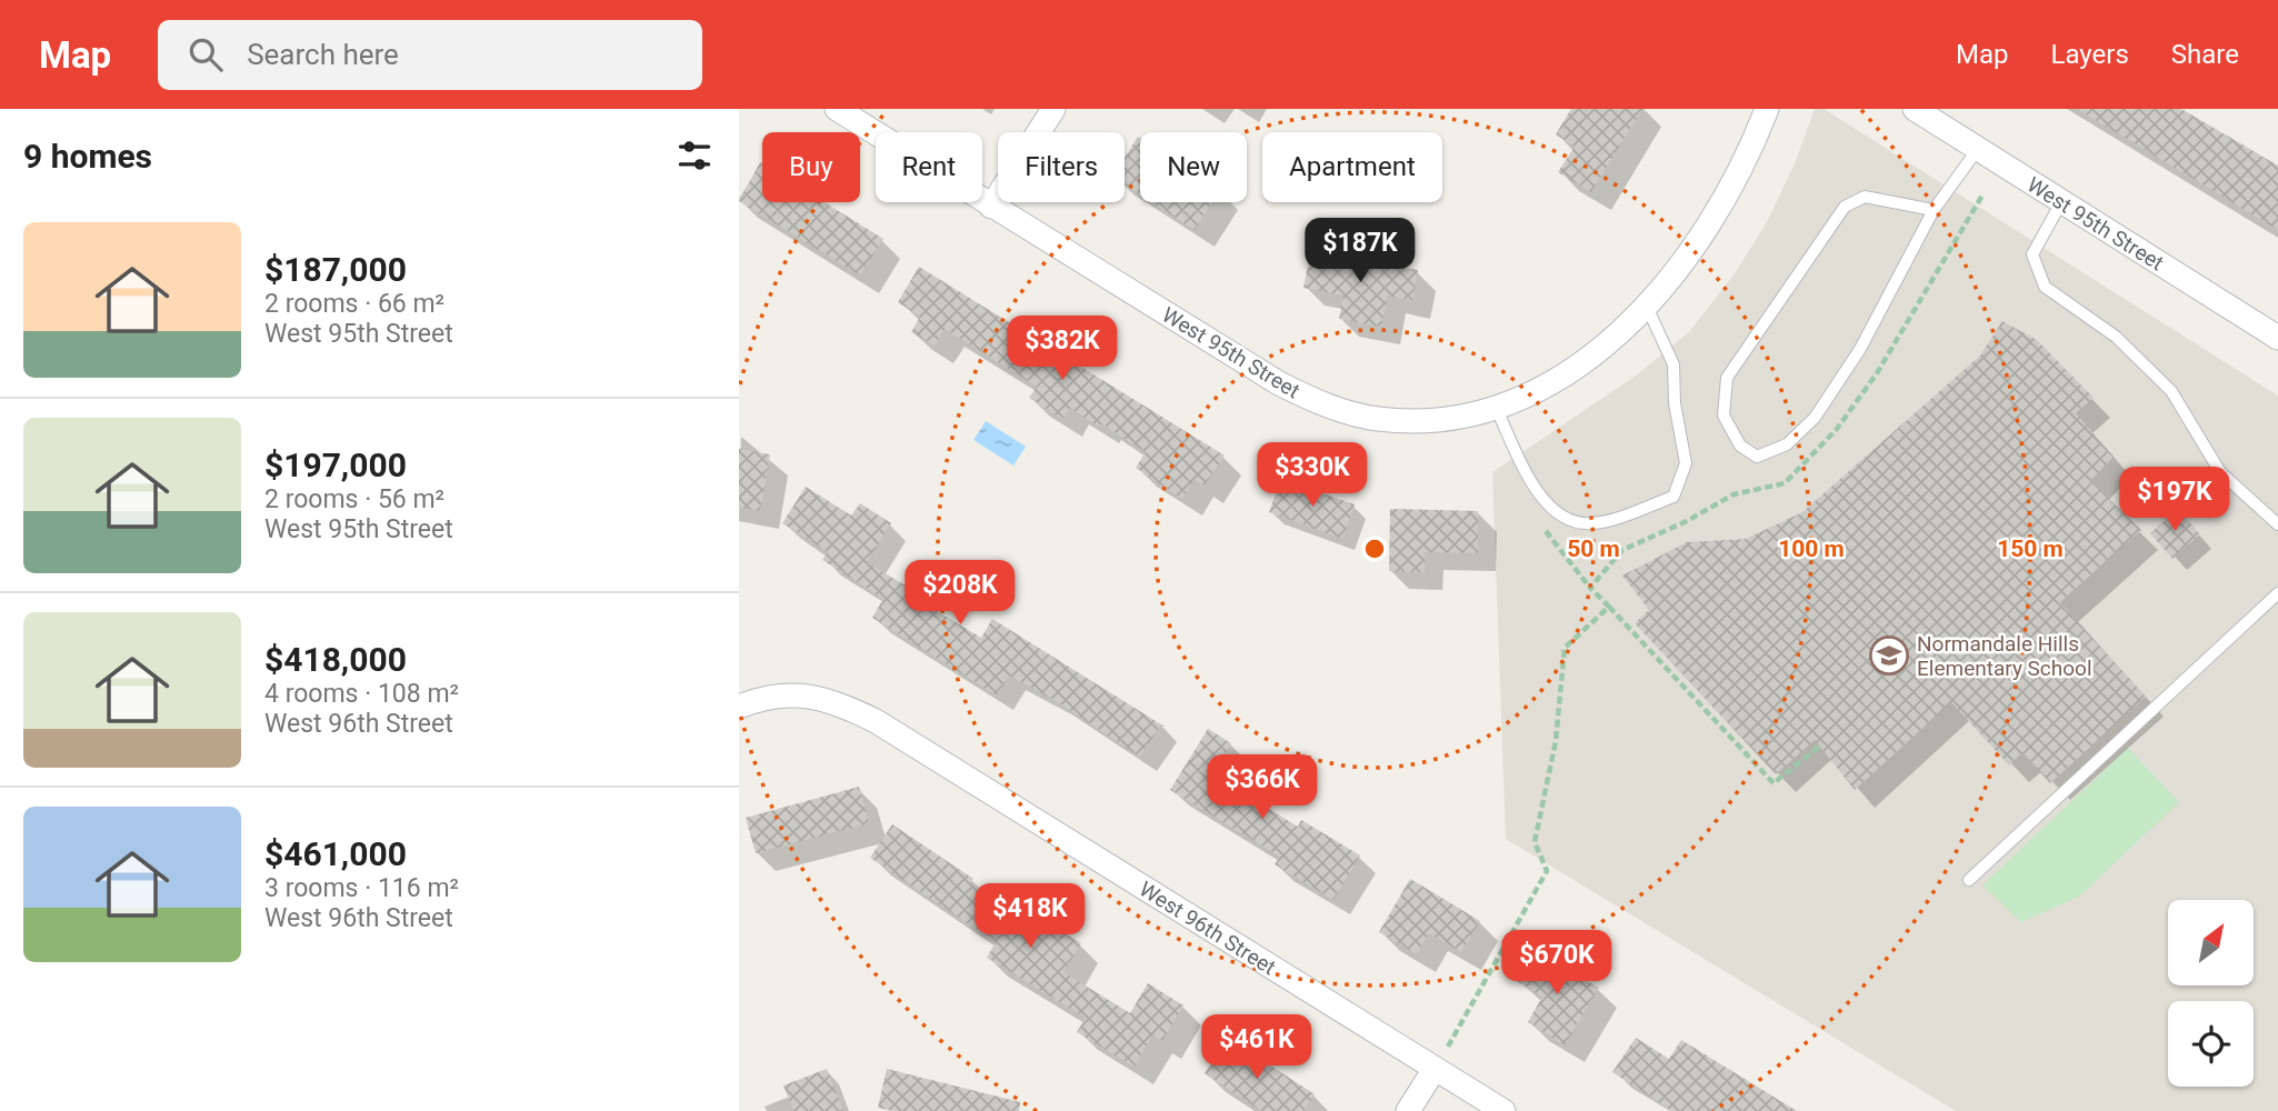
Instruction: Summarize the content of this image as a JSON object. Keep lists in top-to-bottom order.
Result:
{
  "streets": {
    "street": ["West 95th Street", "West 96th Street"]
  },
  "places": {
    "school or university": ["Normandale Hills Elementary School"]
  },
  "north": "top right",
  "page": {
    "header": "Map",
    "search": "Search here",
    "nav": ["Map", "Layers", "Share"],
    "heading": "9 homes",
    "chip": [
      "Buy",
      "Rent",
      "Filters",
      "New",
      "Apartment"
    ],
    "list": [
      {
        "name": "$187,000",
        "note": "2 rooms · 66 m² · West 95th Street"
      },
      {
        "name": "$197,000",
        "note": "2 rooms · 56 m² · West 95th Street"
      },
      {
        "name": "$418,000",
        "note": "4 rooms · 108 m² · West 96th Street"
      },
      {
        "name": "$461,000",
        "note": "3 rooms · 116 m² · West 96th Street"
      }
    ],
    "price": [
      "$187K",
      "$382K",
      "$330K",
      "$197K",
      "$208K",
      "$366K",
      "$418K",
      "$670K",
      "$461K"
    ]
  },
  "rings": ["50 m", "100 m", "150 m"]
}
